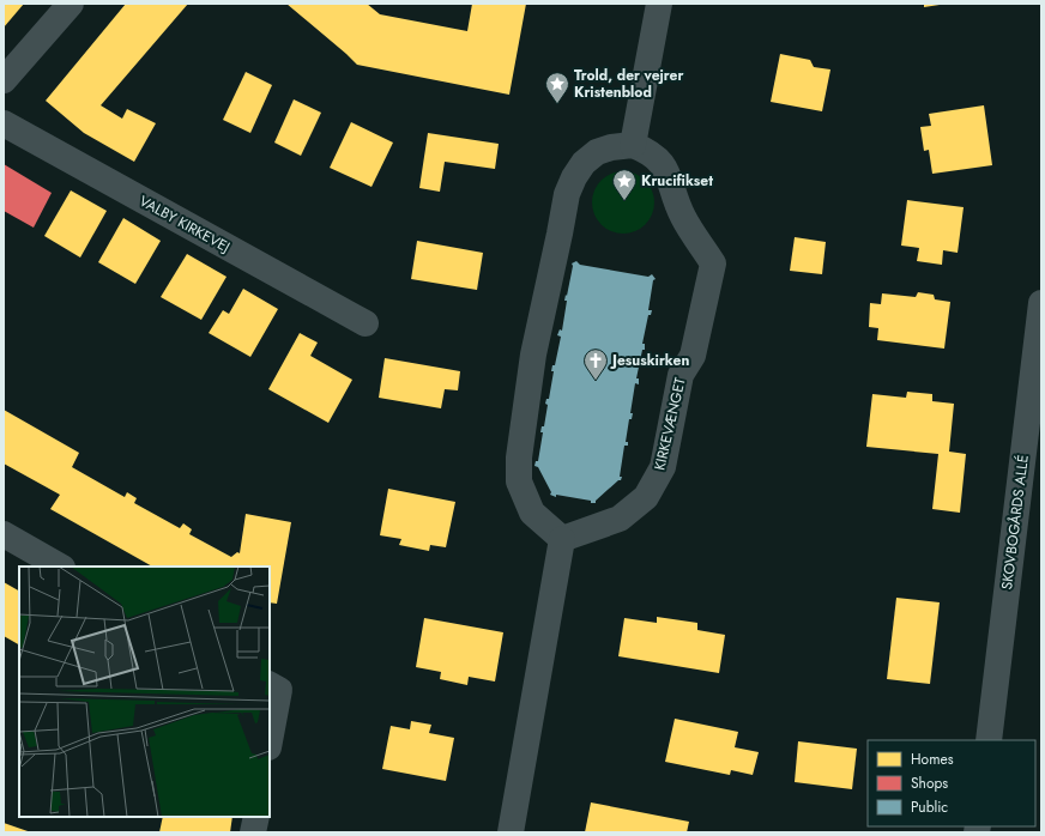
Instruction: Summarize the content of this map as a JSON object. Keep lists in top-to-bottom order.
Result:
{
  "streets": {
    "street": ["VALBY KIRKEVEJ", "KIRKEVÆNGET", "SKOVBOGÅRDS ALLÉ"]
  },
  "places": {
    "place": ["Trold, der vejrer Kristenblod", "Krucifikset"],
    "church": ["Jesuskirken"]
  },
  "legend": ["Homes", "Shops", "Public"]
}
